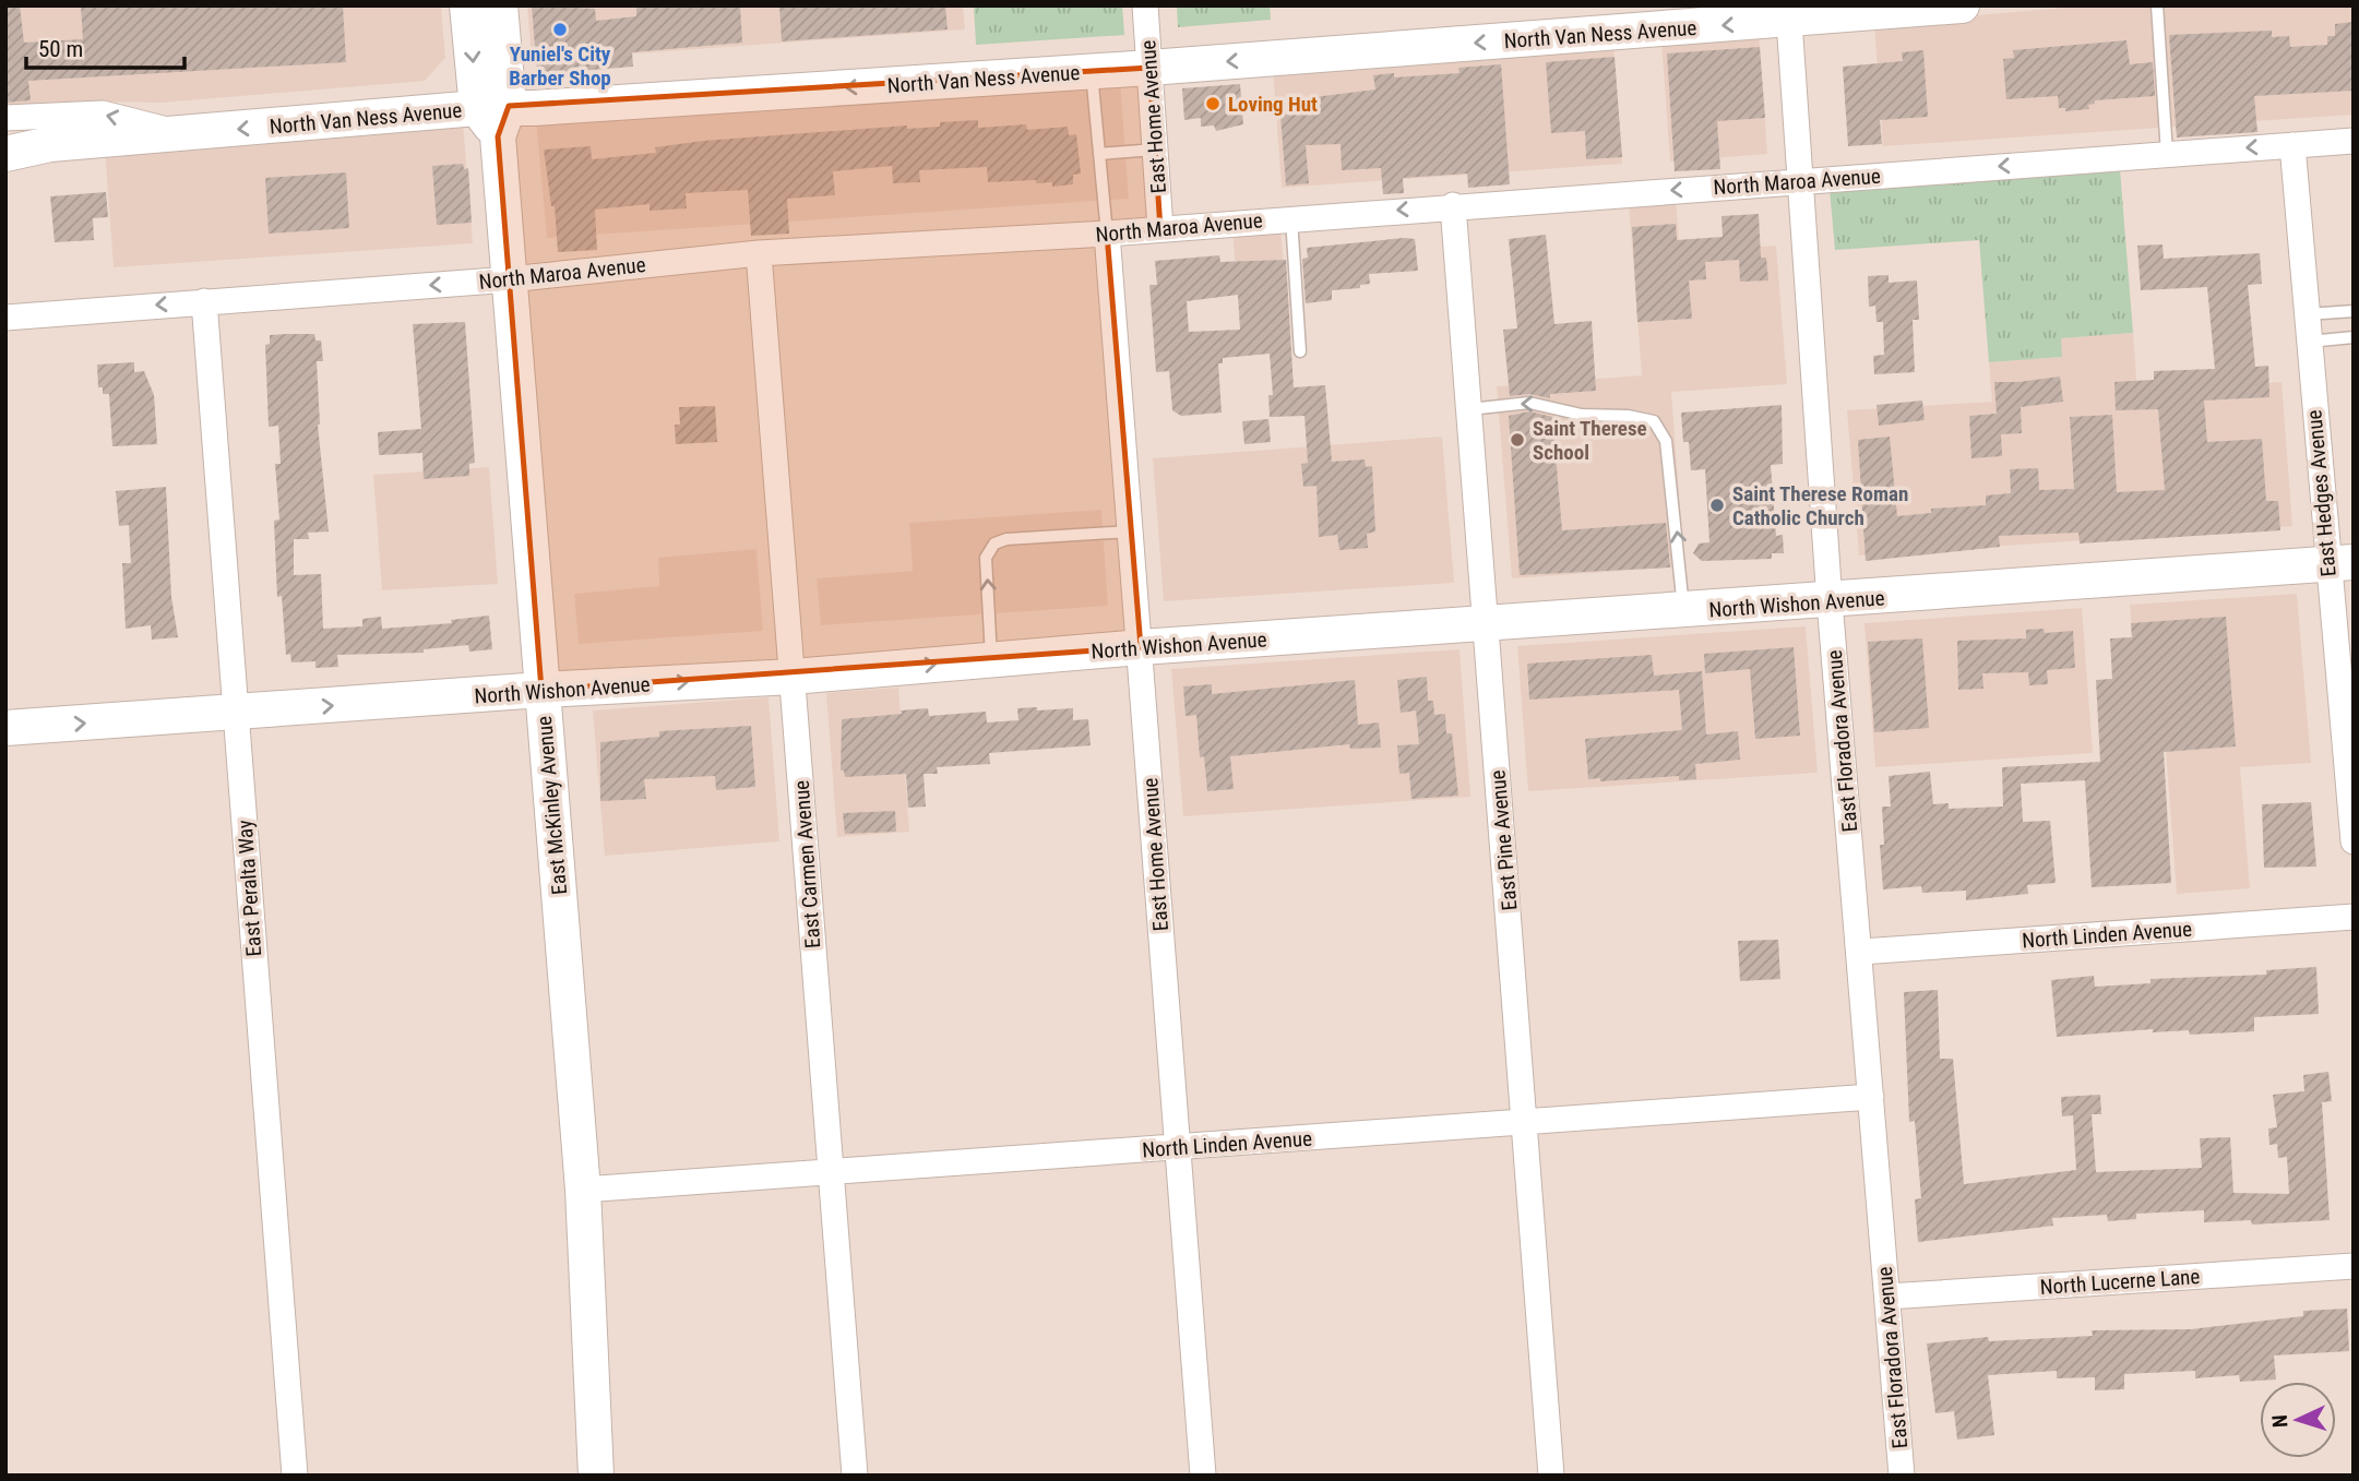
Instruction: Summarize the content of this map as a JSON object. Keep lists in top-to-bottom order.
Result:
{
  "streets": {
    "main road": ["North Van Ness Avenue", "North Wishon Avenue", "East McKinley Avenue"],
    "street": [
      "East Home Avenue",
      "North Maroa Avenue",
      "East Hedges Avenue",
      "East Floradora Avenue",
      "East Pine Avenue",
      "East Carmen Avenue",
      "East Peralta Way",
      "North Linden Avenue",
      "North Lucerne Lane"
    ]
  },
  "crossings": [
    ["North Van Ness Avenue", "East Home Avenue"],
    ["North Van Ness Avenue", "East Floradora Avenue"],
    ["North Van Ness Avenue", "East McKinley Avenue"],
    ["East Home Avenue", "North Maroa Avenue"],
    ["East Home Avenue", "North Wishon Avenue"],
    ["East Home Avenue", "North Linden Avenue"],
    ["North Maroa Avenue", "East Hedges Avenue"],
    ["North Maroa Avenue", "East Floradora Avenue"],
    ["North Maroa Avenue", "East McKinley Avenue"],
    ["North Maroa Avenue", "East Pine Avenue"],
    ["North Maroa Avenue", "East Carmen Avenue"],
    ["North Maroa Avenue", "East Peralta Way"],
    ["East Hedges Avenue", "North Wishon Avenue"],
    ["North Wishon Avenue", "East Floradora Avenue"],
    ["North Wishon Avenue", "East McKinley Avenue"],
    ["North Wishon Avenue", "East Pine Avenue"],
    ["North Wishon Avenue", "East Carmen Avenue"],
    ["North Wishon Avenue", "East Peralta Way"],
    ["East Floradora Avenue", "North Linden Avenue"],
    ["East Floradora Avenue", "North Lucerne Lane"],
    ["East McKinley Avenue", "North Linden Avenue"],
    ["East Pine Avenue", "North Linden Avenue"],
    ["East Carmen Avenue", "North Linden Avenue"]
  ],
  "one_way": ["North Van Ness Avenue", "North Maroa Avenue", "North Wishon Avenue"],
  "places": [
    "Yuniel's City Barber Shop",
    "Loving Hut",
    "Saint Therese School",
    "Saint Therese Roman Catholic Church"
  ],
  "scale_bar": "50 m",
  "north": "left"
}
